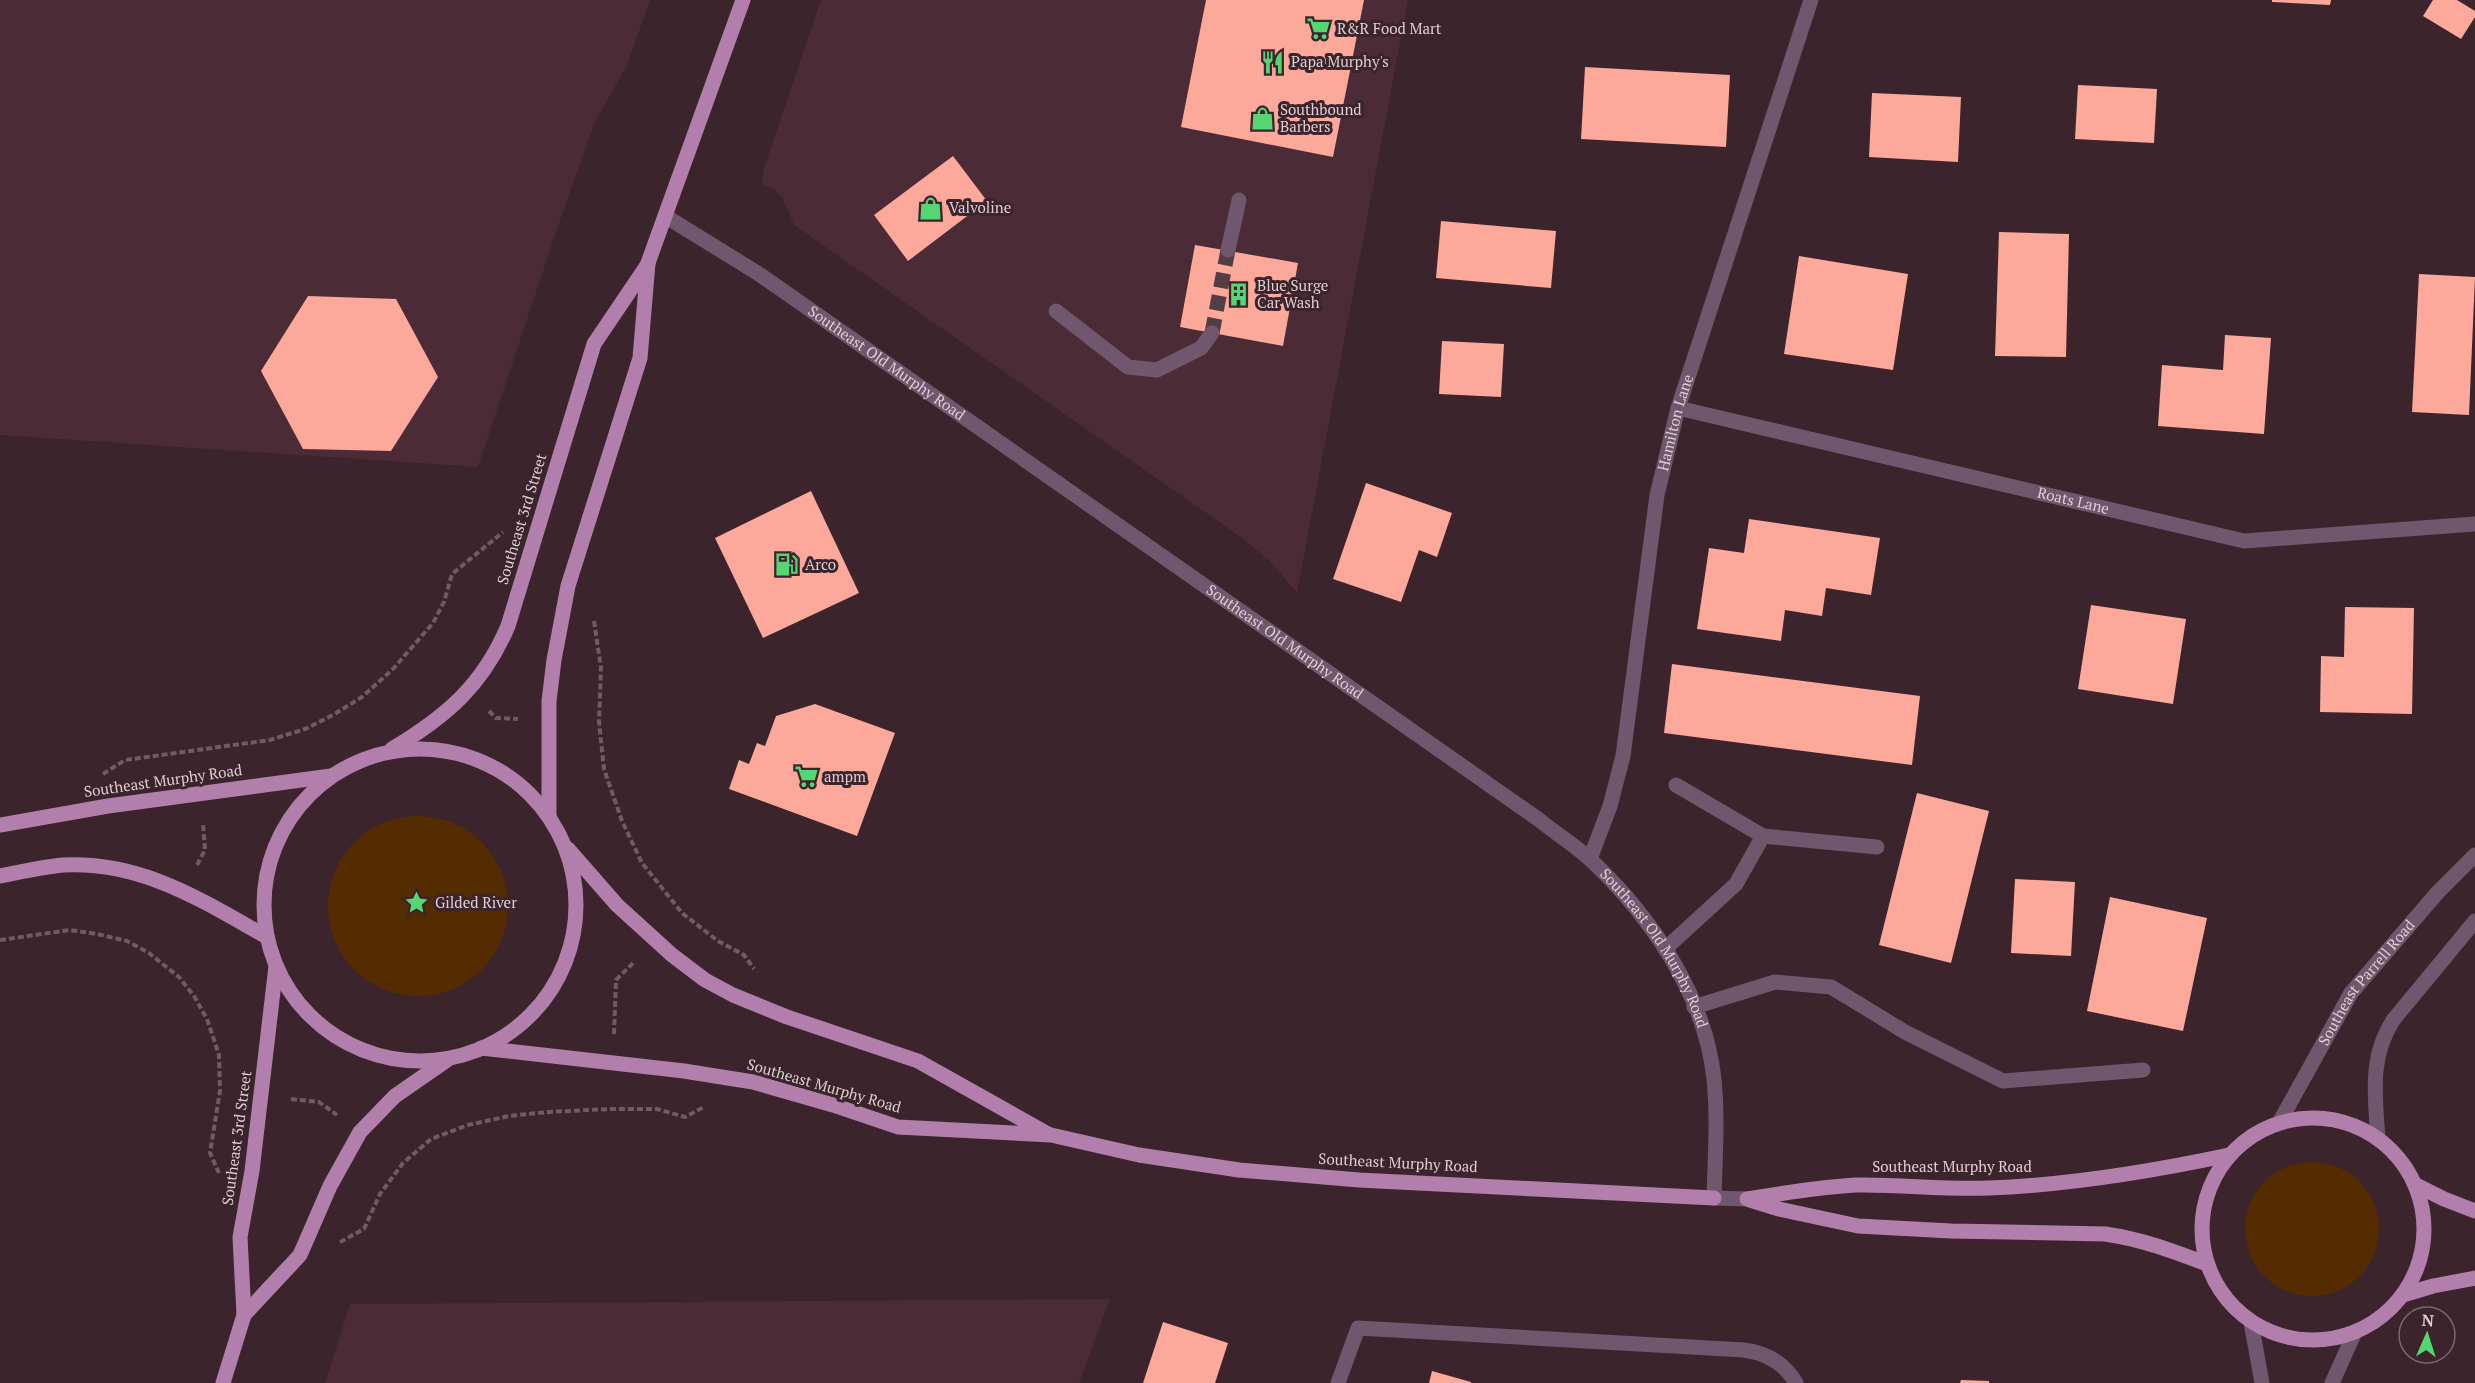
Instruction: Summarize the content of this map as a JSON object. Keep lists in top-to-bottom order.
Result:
{
  "streets": {
    "main road": ["Southeast 3rd Street", "Southeast Murphy Road"],
    "street": [
      "Southeast Old Murphy Road",
      "Hamilton Lane",
      "Roats Lane",
      "Southeast Parrell Road"
    ]
  },
  "crossings": [
    ["Southeast Old Murphy Road", "Hamilton Lane"],
    ["Southeast Old Murphy Road", "Southeast 3rd Street"],
    ["Southeast Old Murphy Road", "Southeast Murphy Road"],
    ["Hamilton Lane", "Roats Lane"]
  ],
  "places": {
    "supermarket": ["R&R Food Mart", "ampm"],
    "restaurant": ["Papa Murphy's"],
    "shop": ["Southbound Barbers", "Valvoline"],
    "building": ["Blue Surge Car Wash"],
    "fuel station": ["Arco"],
    "place": ["Gilded River"]
  },
  "north": "top"
}
